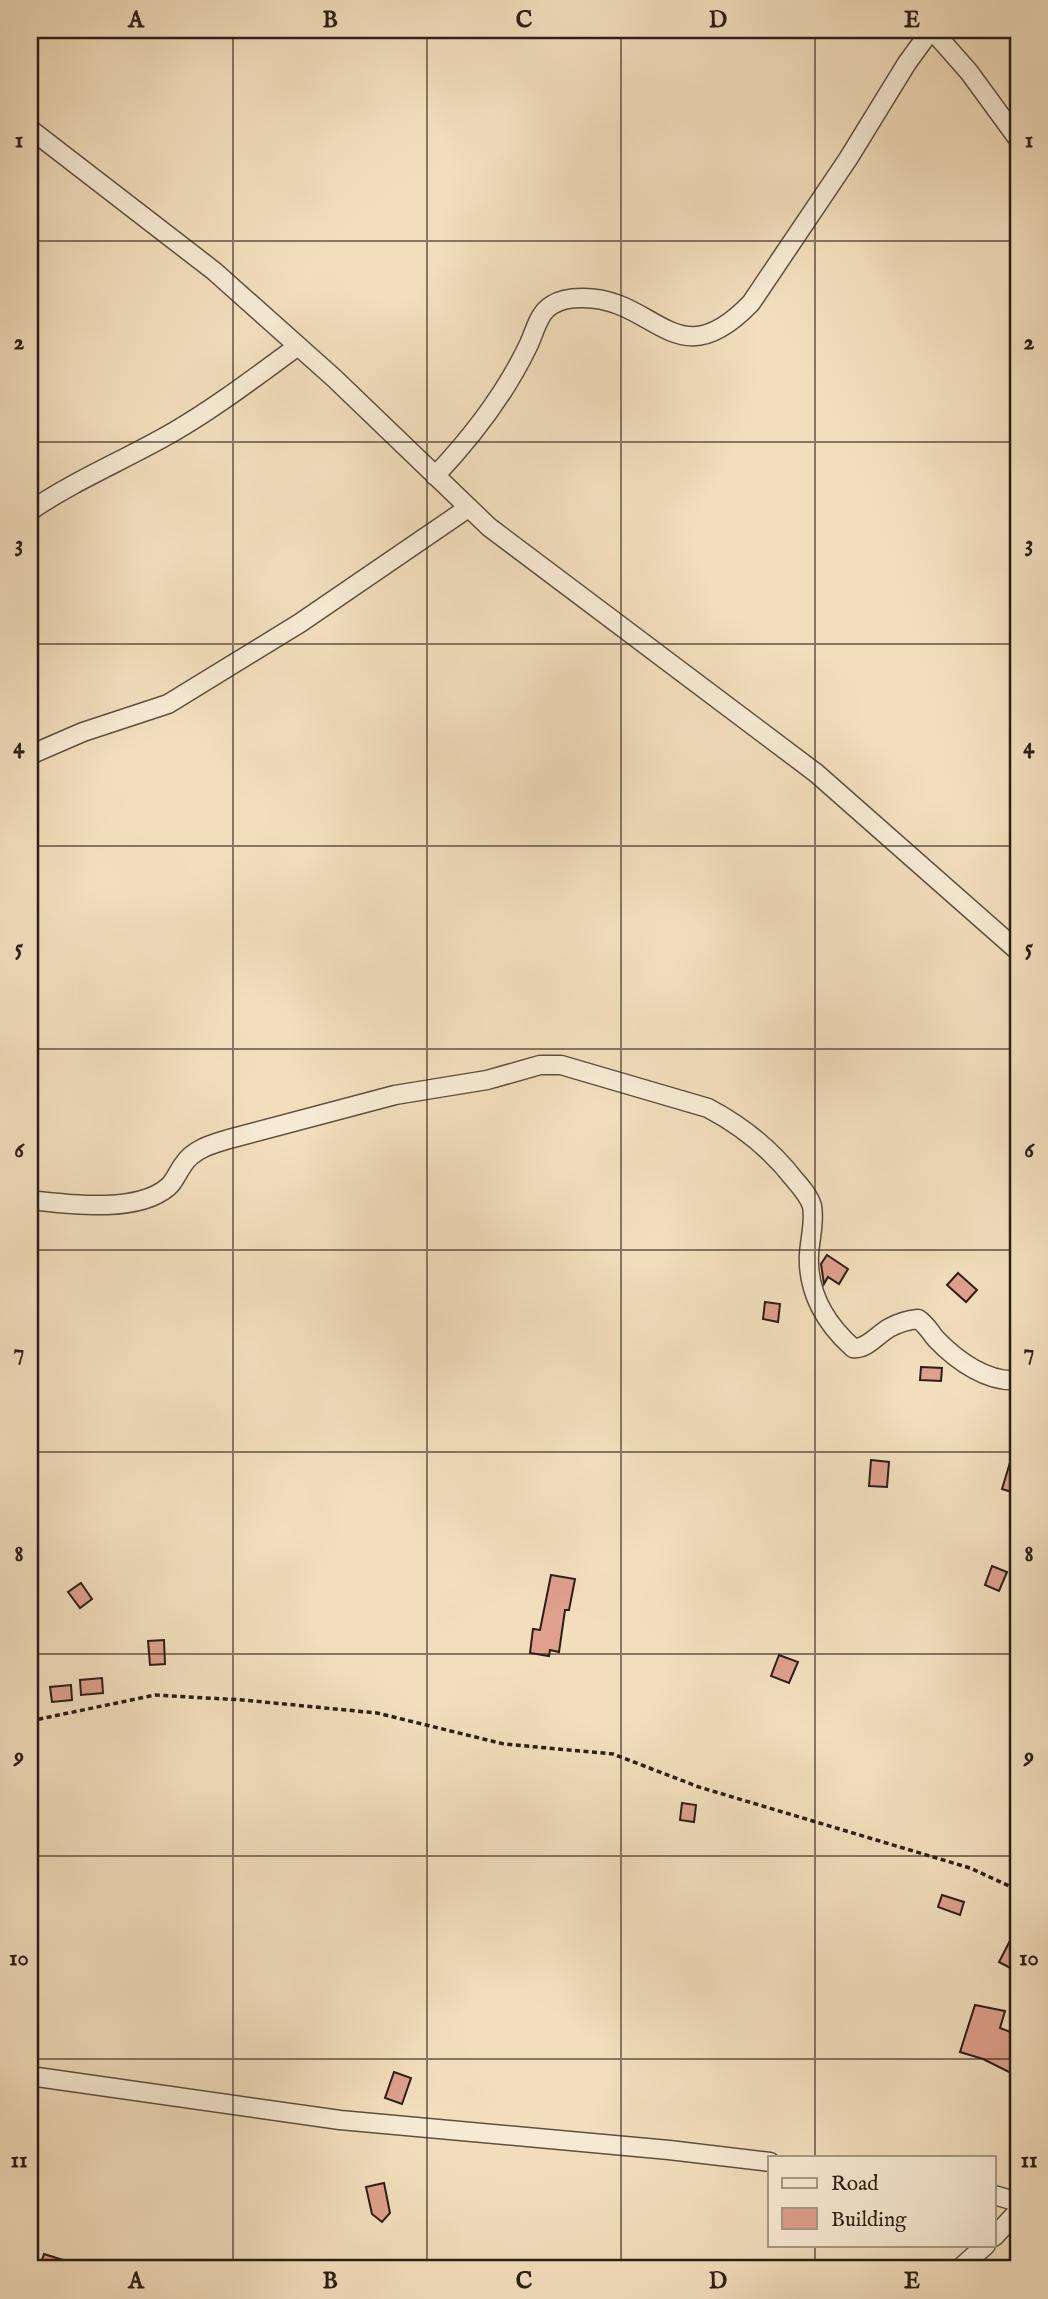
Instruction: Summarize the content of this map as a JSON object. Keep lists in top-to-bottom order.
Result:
{
  "legend": ["Road", "Building"],
  "grid": {
    "columns": [
      "A",
      "B",
      "C",
      "D",
      "E"
    ],
    "rows": [
      "1",
      "2",
      "3",
      "4",
      "5",
      "6",
      "7",
      "8",
      "9",
      "10",
      "11"
    ]
  }
}
